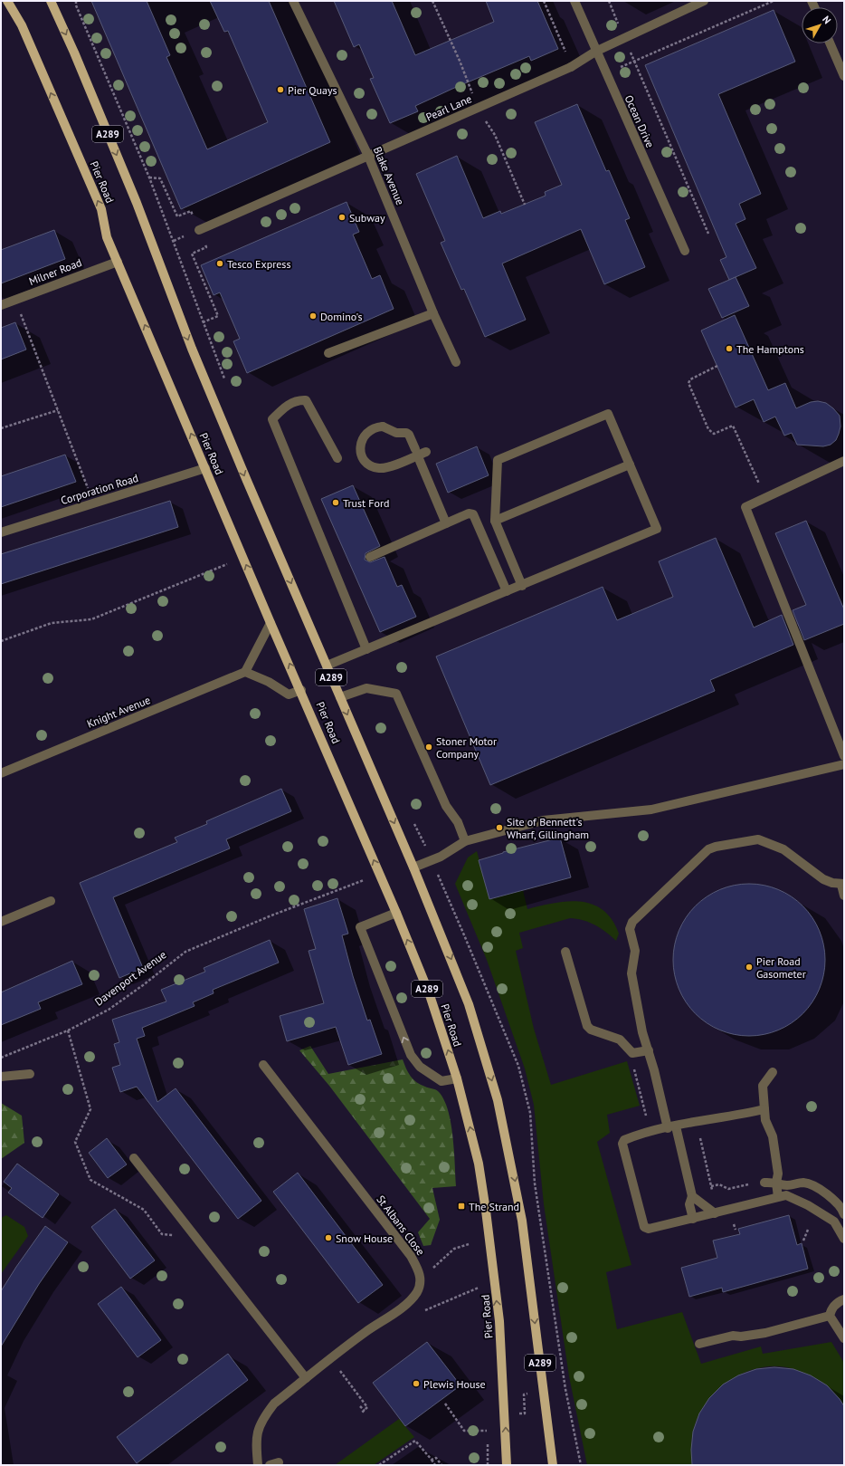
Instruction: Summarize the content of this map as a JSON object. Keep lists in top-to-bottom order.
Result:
{
  "streets": {
    "main road": ["A289", "Pier Road"],
    "street": [
      "Pearl Lane",
      "Ocean Drive",
      "Blake Avenue",
      "Milner Road",
      "Corporation Road",
      "Knight Avenue",
      "St Albans Close"
    ],
    "path": ["Davenport Avenue"]
  },
  "crossings": [
    ["Pearl Lane", "Ocean Drive"],
    ["Pearl Lane", "Blake Avenue"],
    ["Pier Road", "Milner Road"],
    ["Pier Road", "Corporation Road"]
  ],
  "places": {
    "other": [
      "Pier Quays",
      "Subway",
      "Tesco Express",
      "Domino's",
      "The Hamptons",
      "Trust Ford",
      "Stoner Motor Company",
      "Site of Bennett's Wharf, Gillingham",
      "Pier Road Gasometer",
      "Snow House",
      "Plewis House"
    ],
    "transit": ["The Strand"]
  },
  "north": "top right"
}
